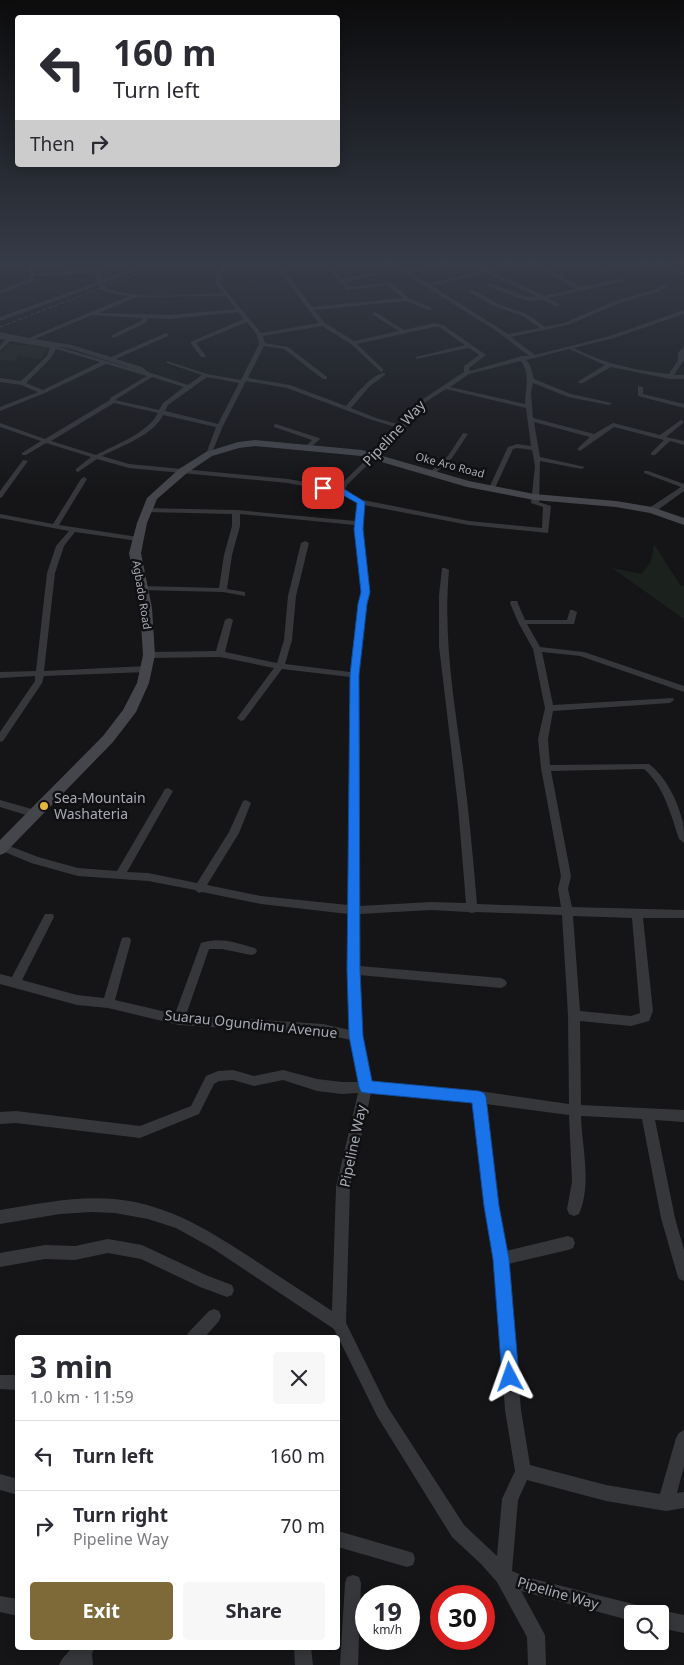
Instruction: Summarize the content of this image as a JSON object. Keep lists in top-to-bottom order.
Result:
{
  "streets": {
    "main road": ["Oke Aro Road", "Agbado Road"],
    "street": ["Pipeline Way", "Suarau Ogundimu Avenue"]
  },
  "crossings": [
    ["Pipeline Way", "Oke Aro Road"],
    ["Pipeline Way", "Suarau Ogundimu Avenue"],
    ["Oke Aro Road", "Agbado Road"]
  ],
  "places": ["Sea-Mountain Washateria"],
  "page": {
    "turn": ["160 m", "Turn left"],
    "then": "Then",
    "heading": ["3 min", "1.0 km · 11:59"],
    "list": [
      {
        "name": "Turn left",
        "value": "160 m"
      },
      {
        "name": "Turn right",
        "note": "Pipeline Way",
        "value": "70 m"
      }
    ],
    "buttons": ["Exit", "Share"],
    "speed": "19 km/h",
    "limit": "30"
  }
}
